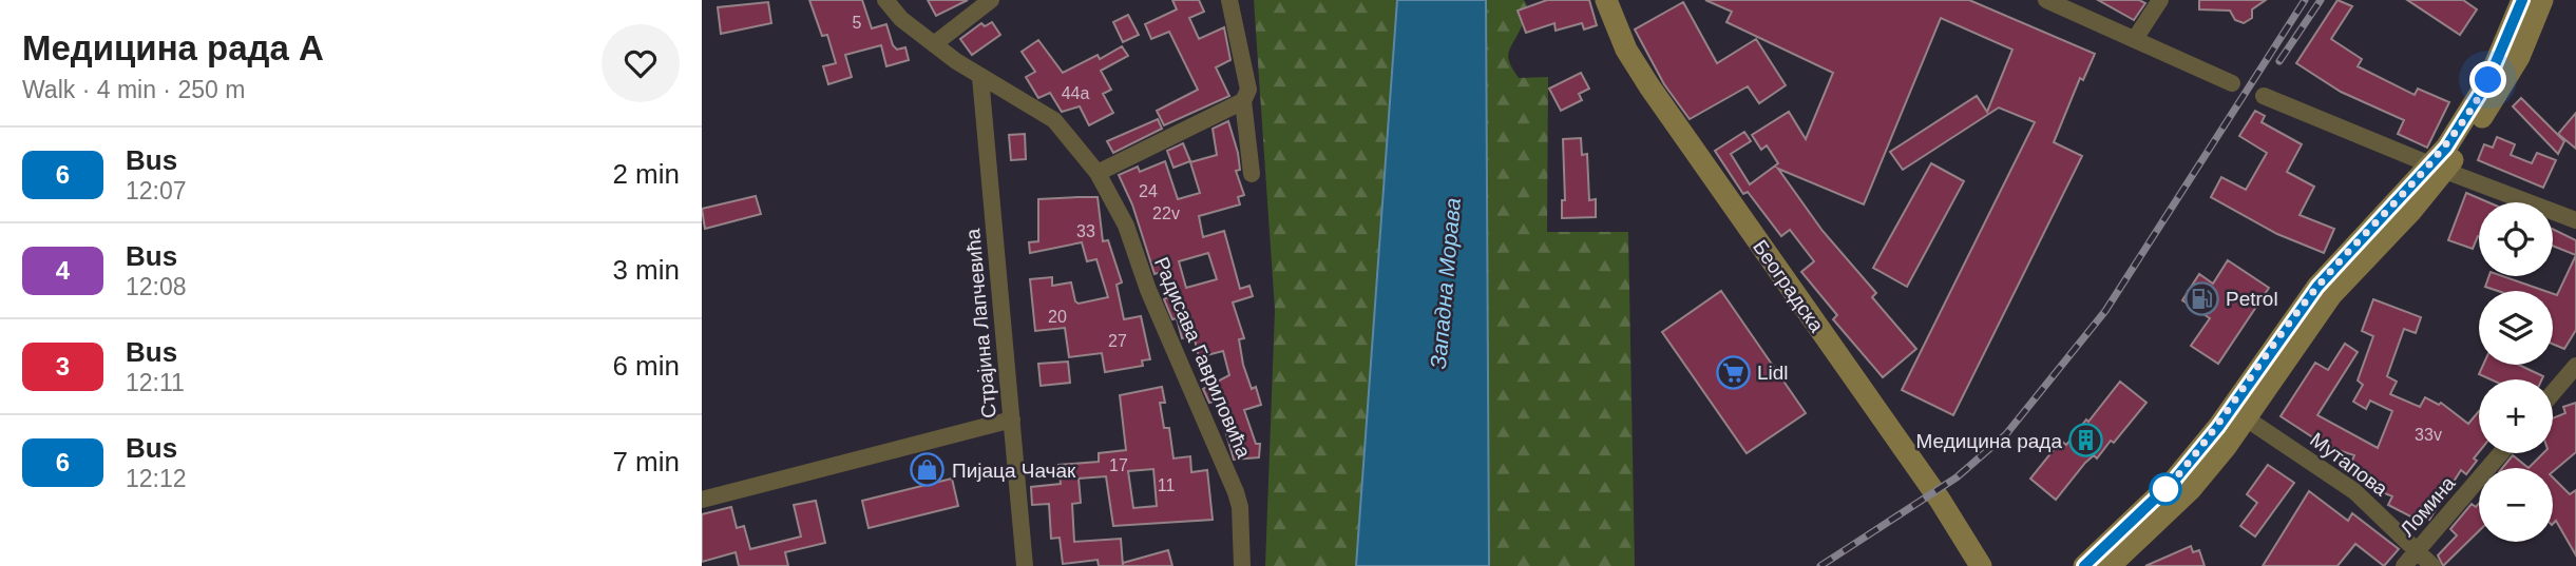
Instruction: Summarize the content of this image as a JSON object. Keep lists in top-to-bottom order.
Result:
{
  "streets": {
    "main road": ["Београдска"],
    "street": [
      "Страјина Лапчевића",
      "Радисава Гавриловића",
      "Мутапова",
      "Ломина"
    ]
  },
  "crossings": [
    ["Страјина Лапчевића", "Радисава Гавриловића"],
    ["Мутапова", "Ломина"]
  ],
  "water": ["Западна Морава"],
  "places": {
    "fuel station": ["Petrol"],
    "supermarket": ["Lidl"],
    "building": ["Медицина рада"],
    "shop": ["Пијаца Чачак"]
  },
  "lines": ["bus line 6"],
  "house_numbers": [
    "5",
    "44a",
    "24",
    "22v",
    "33",
    "20",
    "27",
    "33v",
    "17",
    "11"
  ],
  "page": {
    "heading": ["Медицина рада А", "Walk · 4 min · 250 m"],
    "list": [
      {
        "mark": "6",
        "name": "Bus",
        "note": "12:07",
        "value": "2 min"
      },
      {
        "mark": "4",
        "name": "Bus",
        "note": "12:08",
        "value": "3 min"
      },
      {
        "mark": "3",
        "name": "Bus",
        "note": "12:11",
        "value": "6 min"
      },
      {
        "mark": "6",
        "name": "Bus",
        "note": "12:12",
        "value": "7 min"
      }
    ],
    "map_buttons": ["+", "−"]
  }
}
